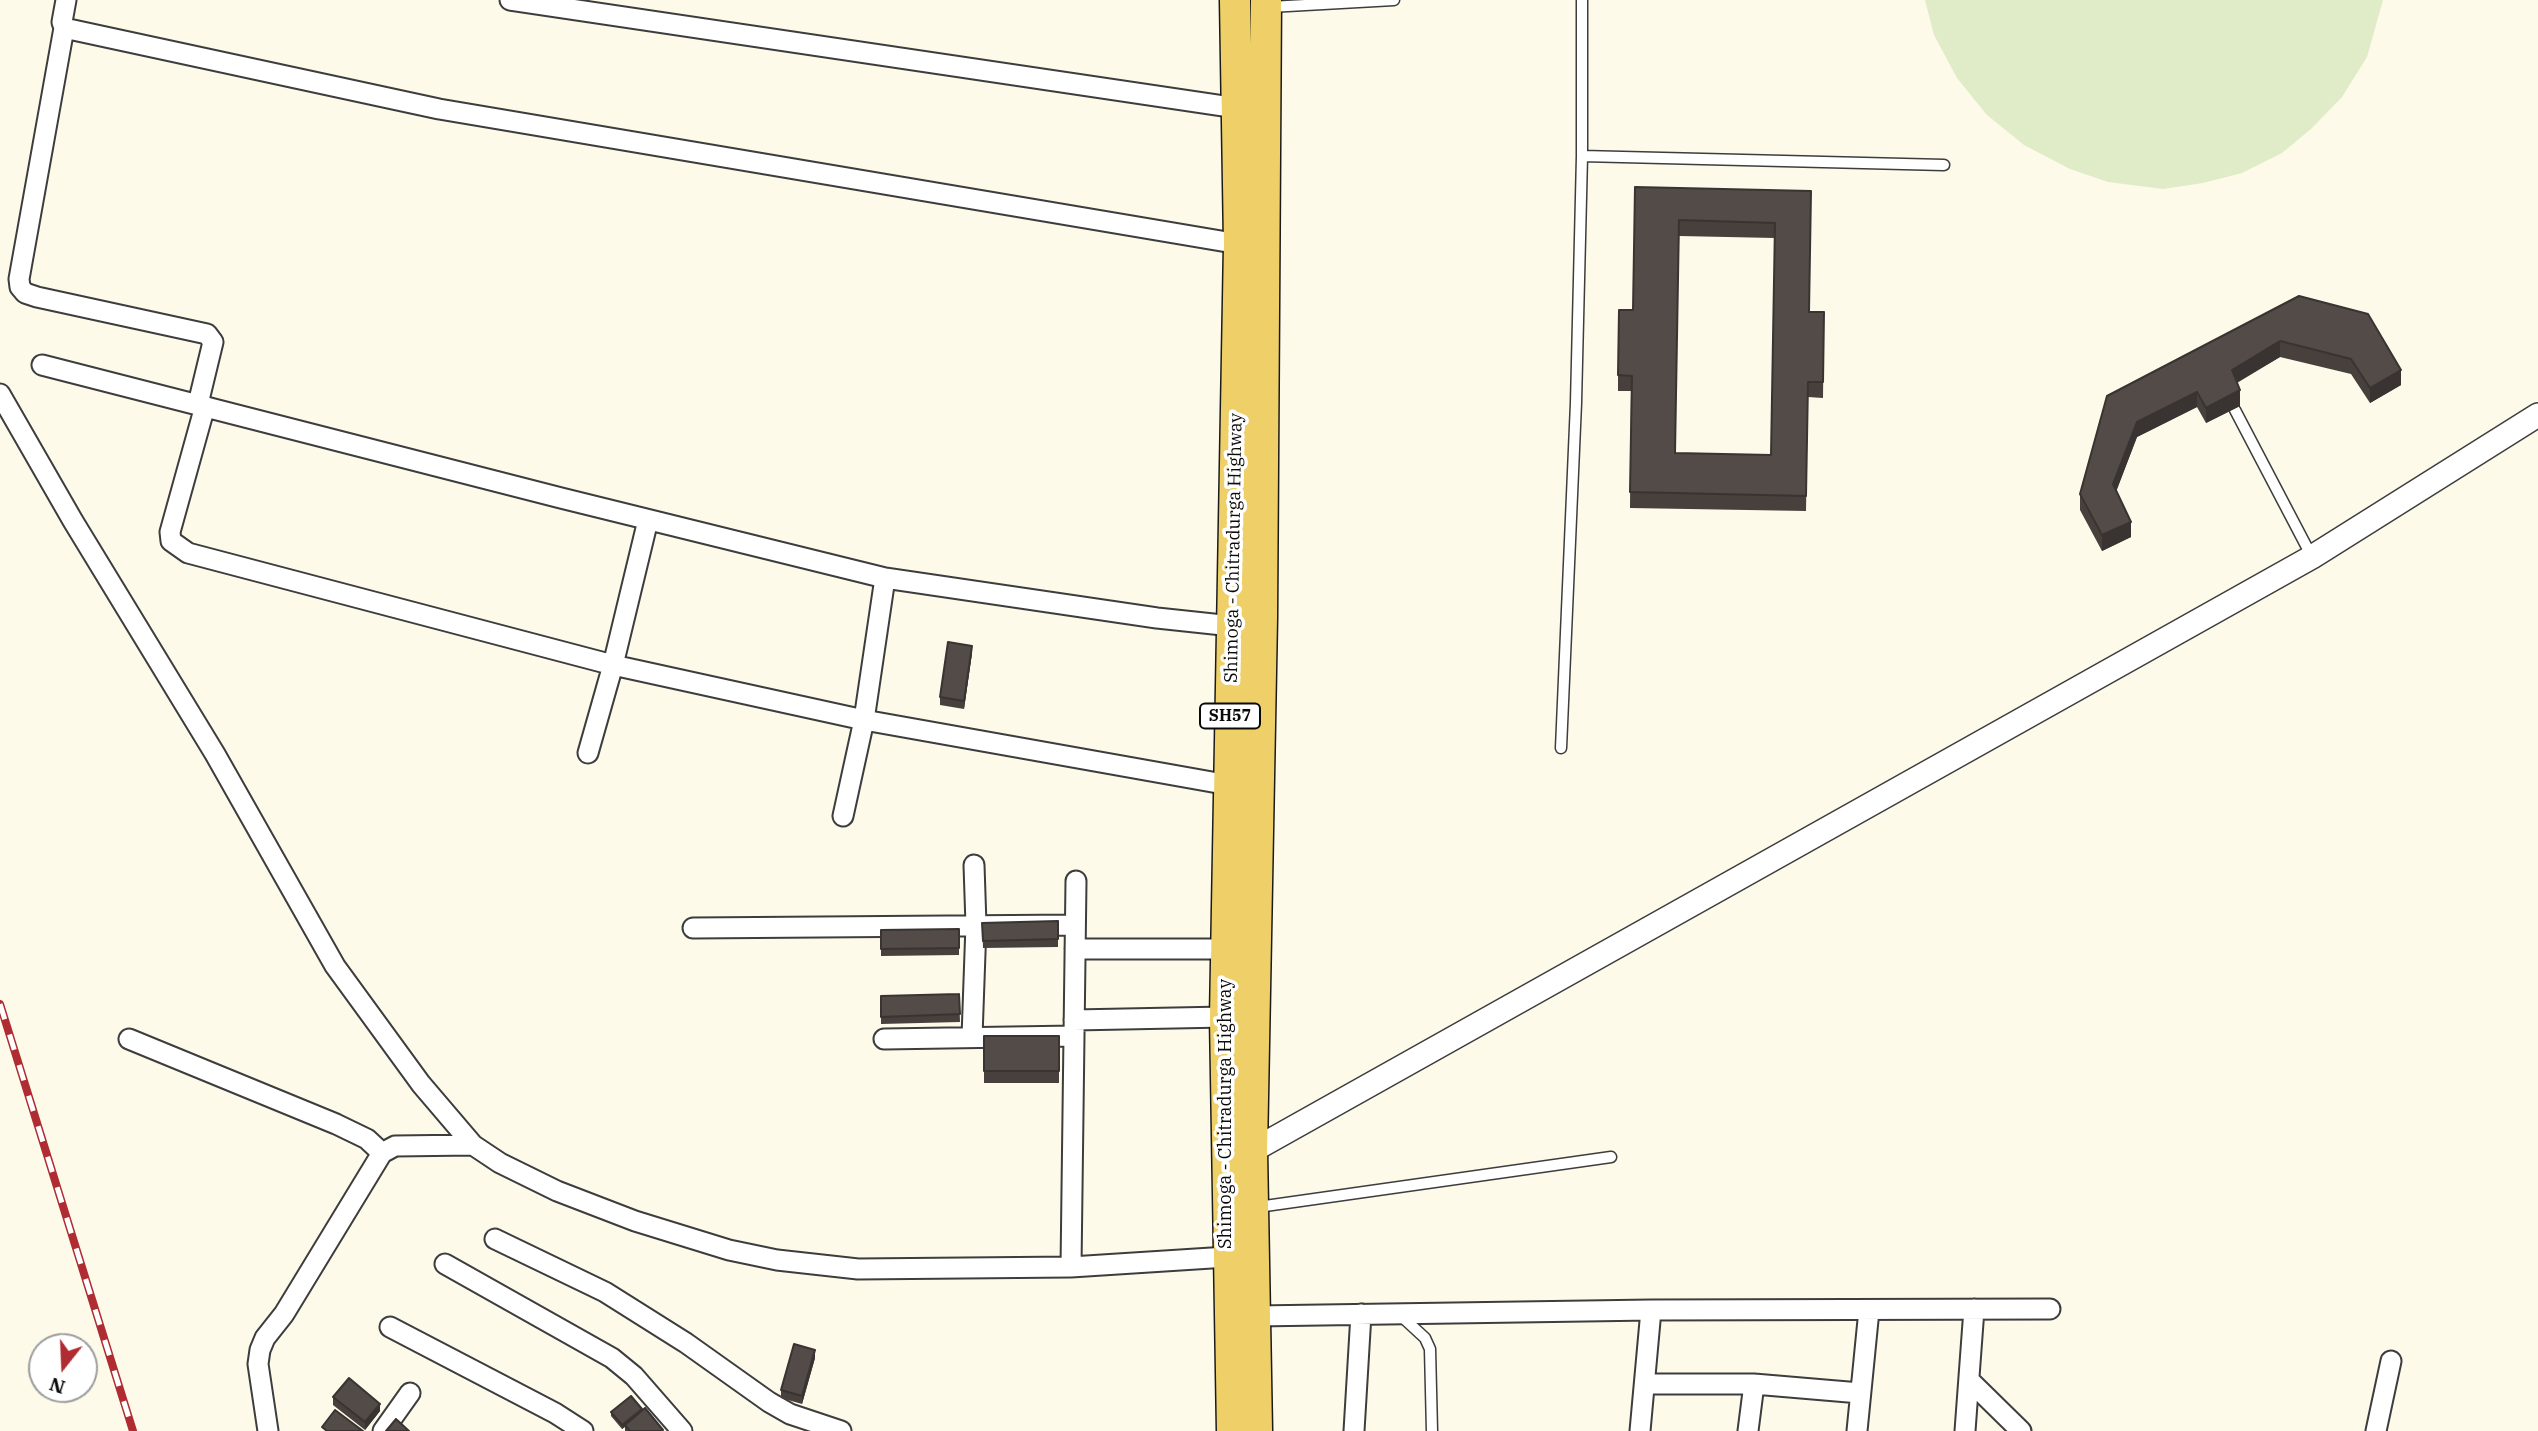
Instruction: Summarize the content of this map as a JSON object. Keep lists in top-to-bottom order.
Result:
{
  "streets": {
    "main road": ["Shimoga - Chitradurga Highway", "SH57"]
  },
  "north": "bottom"
}
